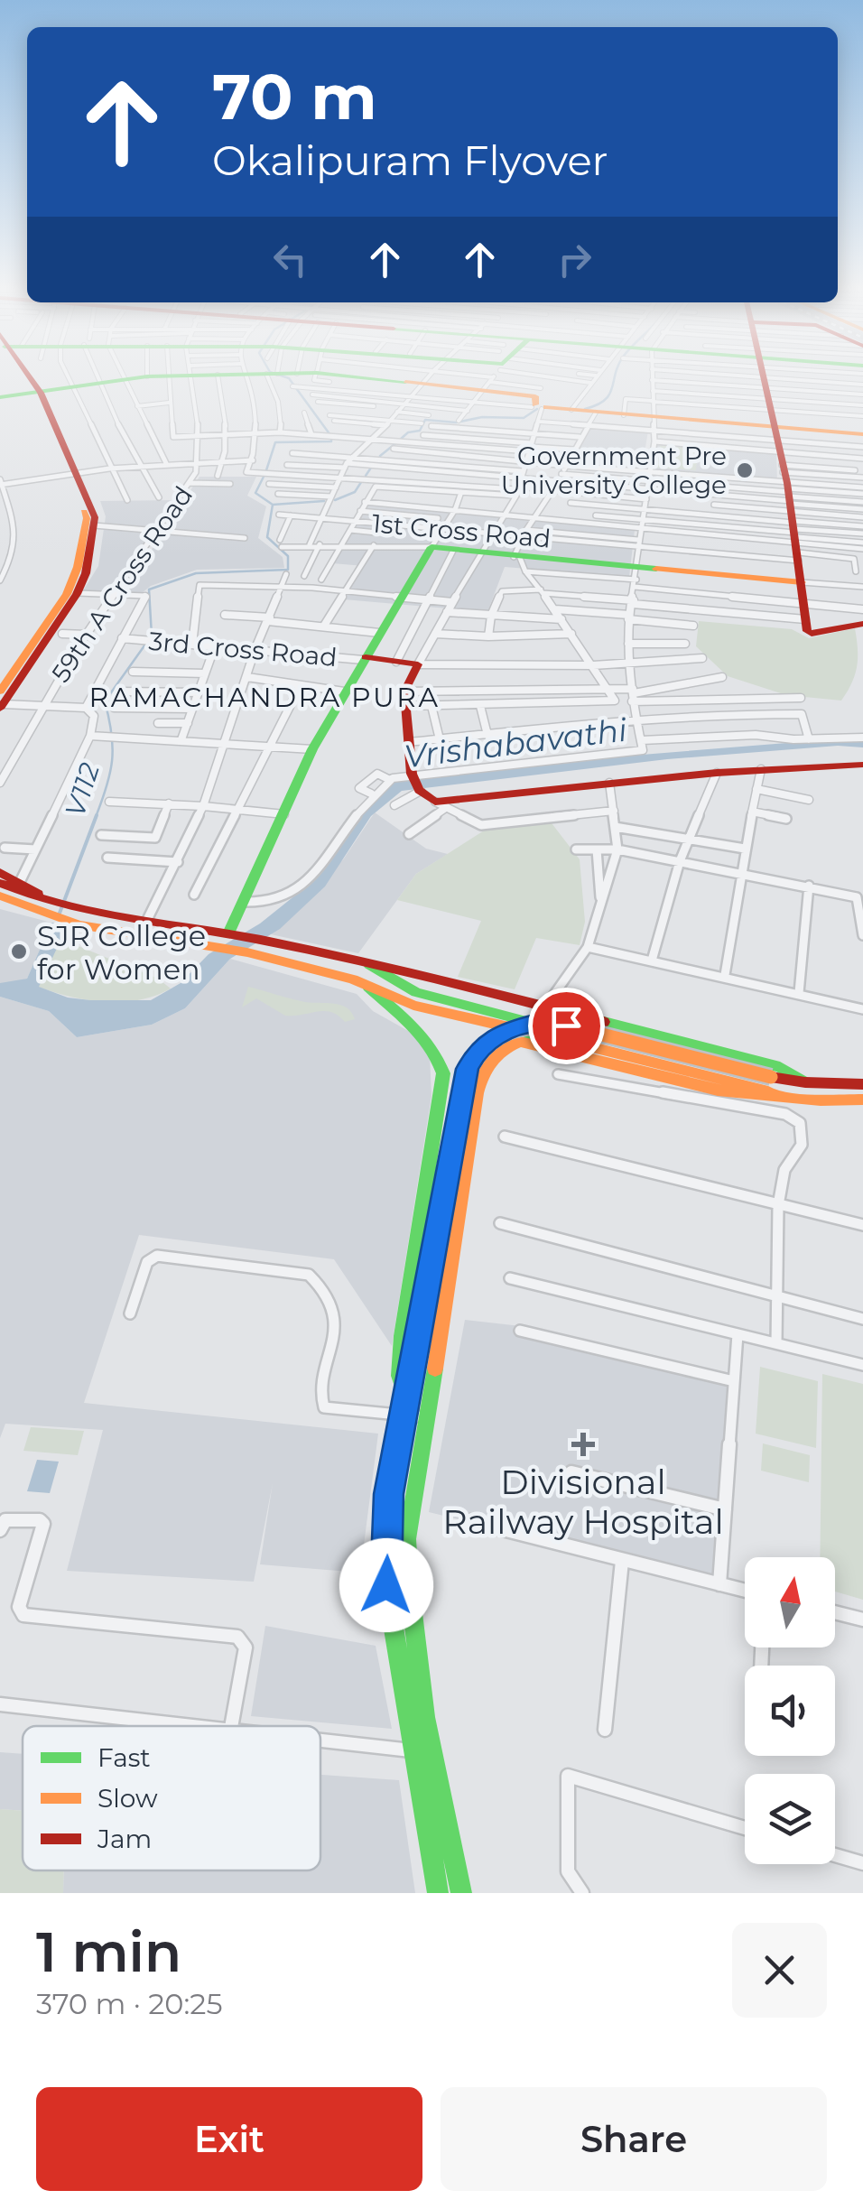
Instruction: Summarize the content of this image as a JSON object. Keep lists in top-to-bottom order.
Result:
{
  "streets": {
    "main road": ["1st Cross Road"],
    "street": ["59th A Cross Road", "3rd Cross Road"]
  },
  "districts": ["RAMACHANDRA PURA"],
  "water": ["Vrishabavathi", "V112"],
  "places": {
    "other": ["Government Pre University College", "SJR College for Women"],
    "health": ["Divisional Railway Hospital"]
  },
  "legend": ["Fast", "Slow", "Jam"],
  "north": "top",
  "page": {
    "turn": ["70 m", "Okalipuram Flyover"],
    "heading": ["1 min", "370 m · 20:25"],
    "buttons": ["Exit", "Share"]
  }
}
